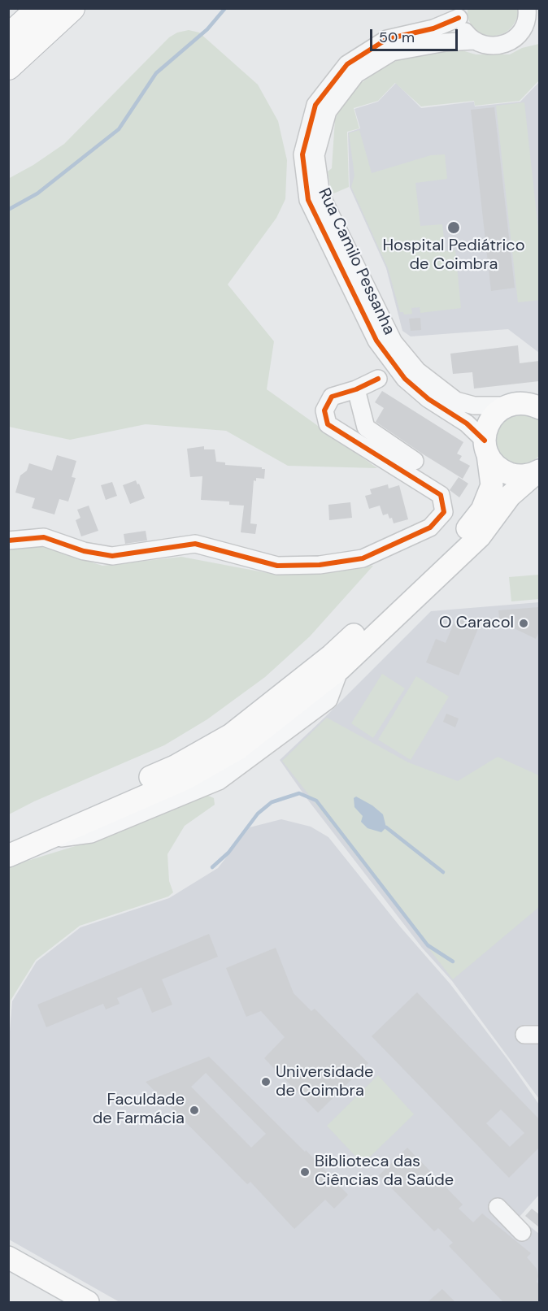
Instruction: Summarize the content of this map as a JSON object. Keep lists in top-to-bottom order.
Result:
{
  "streets": {
    "street": ["Rua Camilo Pessanha"]
  },
  "places": [
    "Hospital Pediátrico de Coimbra",
    "O Caracol",
    "Universidade de Coimbra",
    "Faculdade de Farmácia",
    "Biblioteca das Ciências da Saúde"
  ],
  "scale_bar": "50 m"
}
